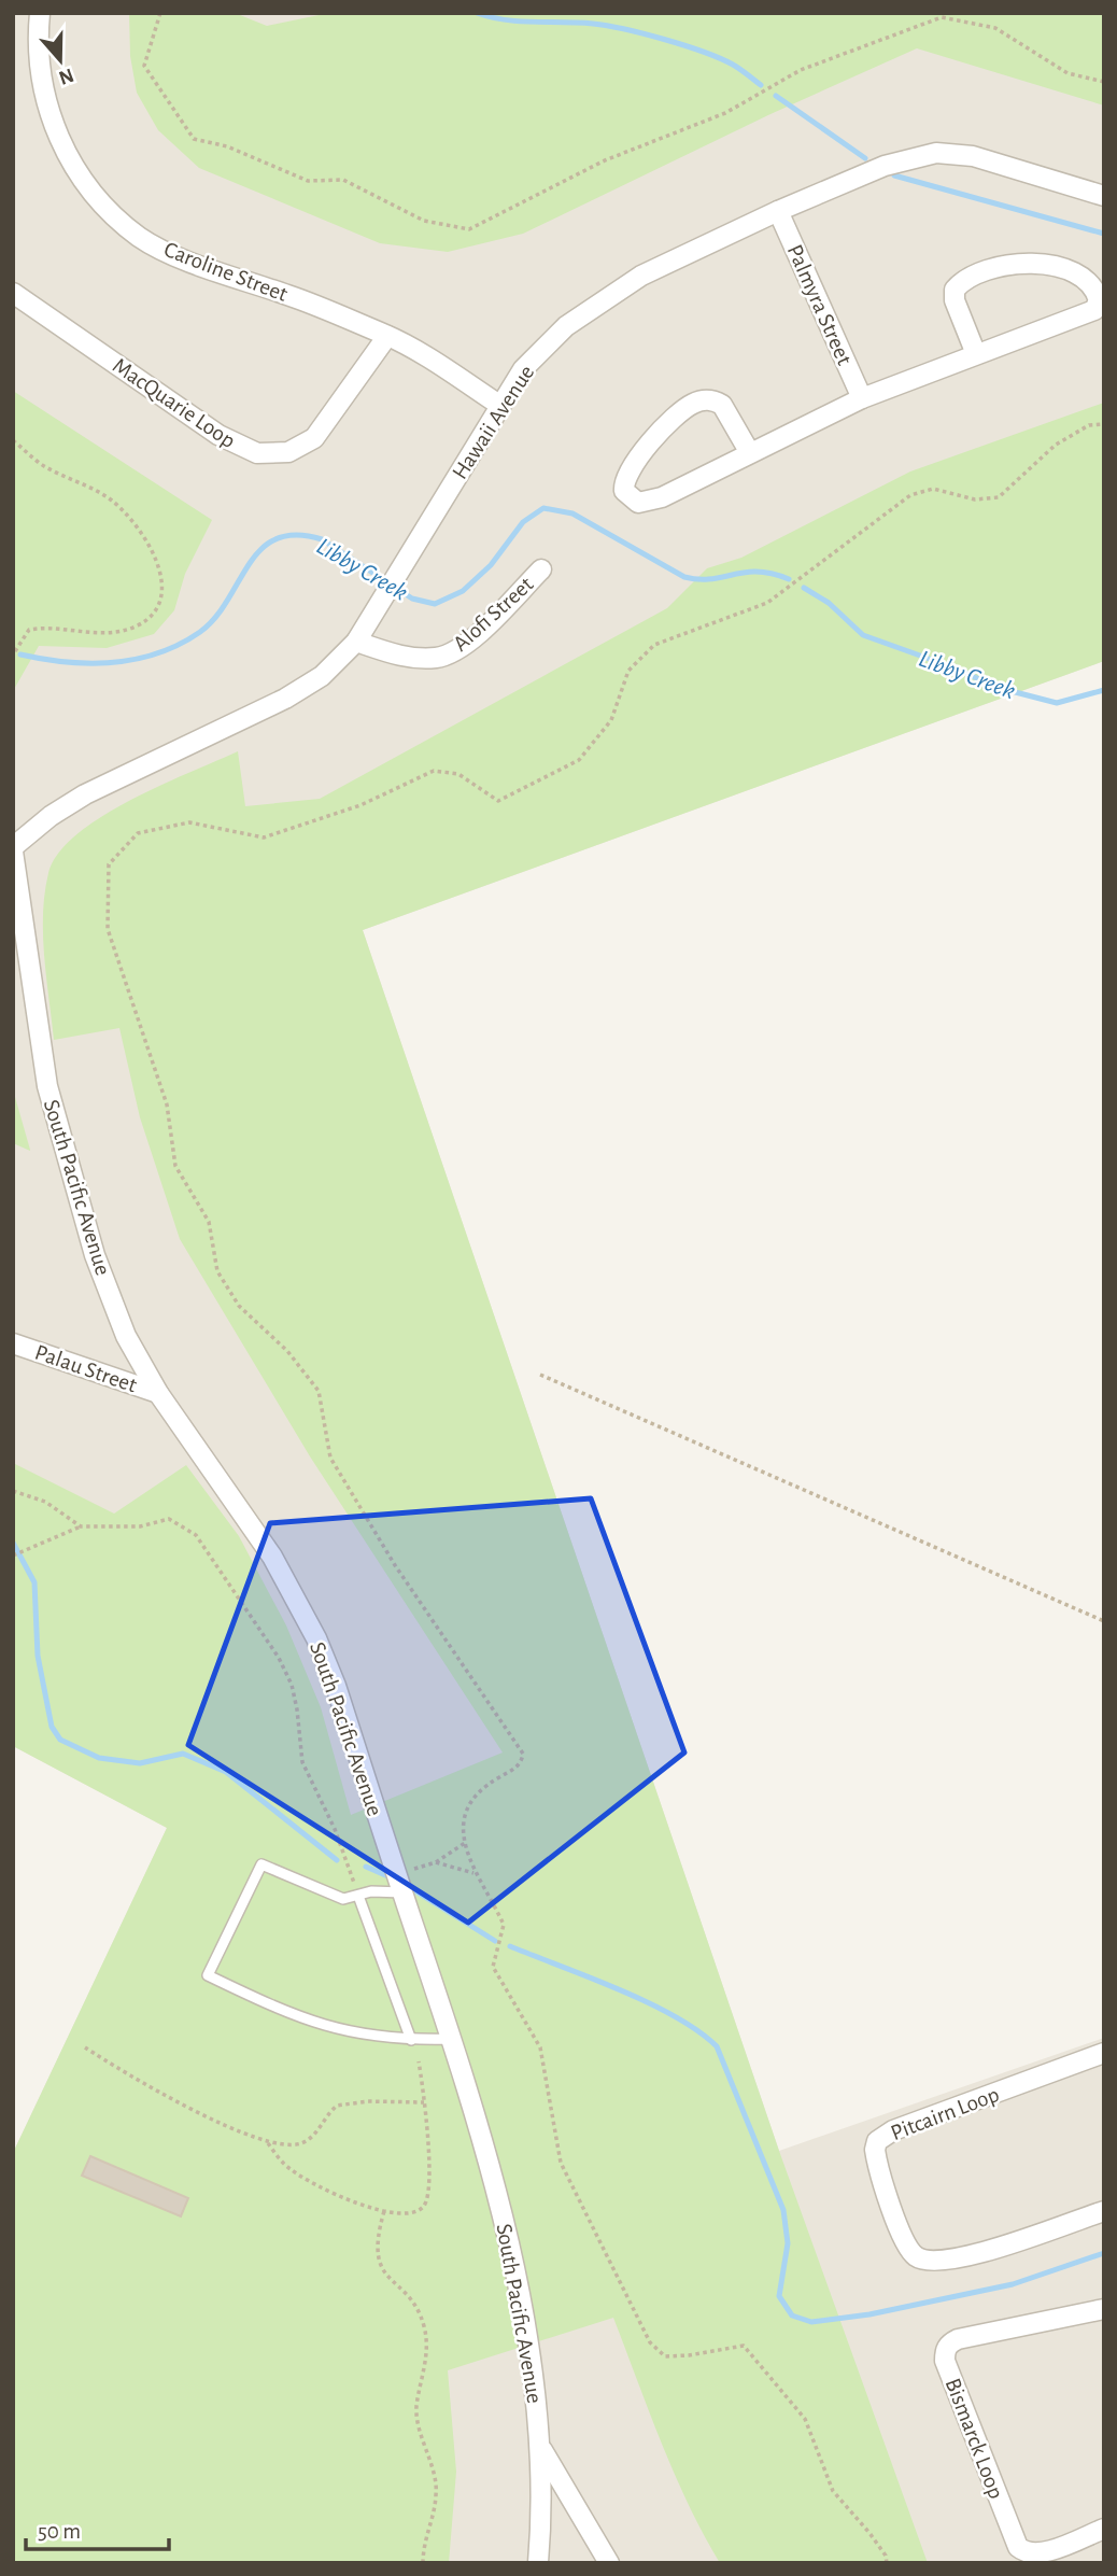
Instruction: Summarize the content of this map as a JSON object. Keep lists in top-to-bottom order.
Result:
{
  "streets": {
    "street": [
      "Caroline Street",
      "Palmyra Street",
      "MacQuarie Loop",
      "Hawaii Avenue",
      "Alofi Street",
      "South Pacific Avenue",
      "Palau Street",
      "Pitcairn Loop",
      "Bismarck Loop"
    ]
  },
  "crossings": [
    ["Caroline Street", "MacQuarie Loop"],
    ["Caroline Street", "Hawaii Avenue"],
    ["Palmyra Street", "Hawaii Avenue"],
    ["Hawaii Avenue", "Alofi Street"],
    ["Hawaii Avenue", "South Pacific Avenue"],
    ["South Pacific Avenue", "Palau Street"]
  ],
  "water": ["Libby Creek"],
  "scale_bar": "50 m",
  "north": "bottom"
}
